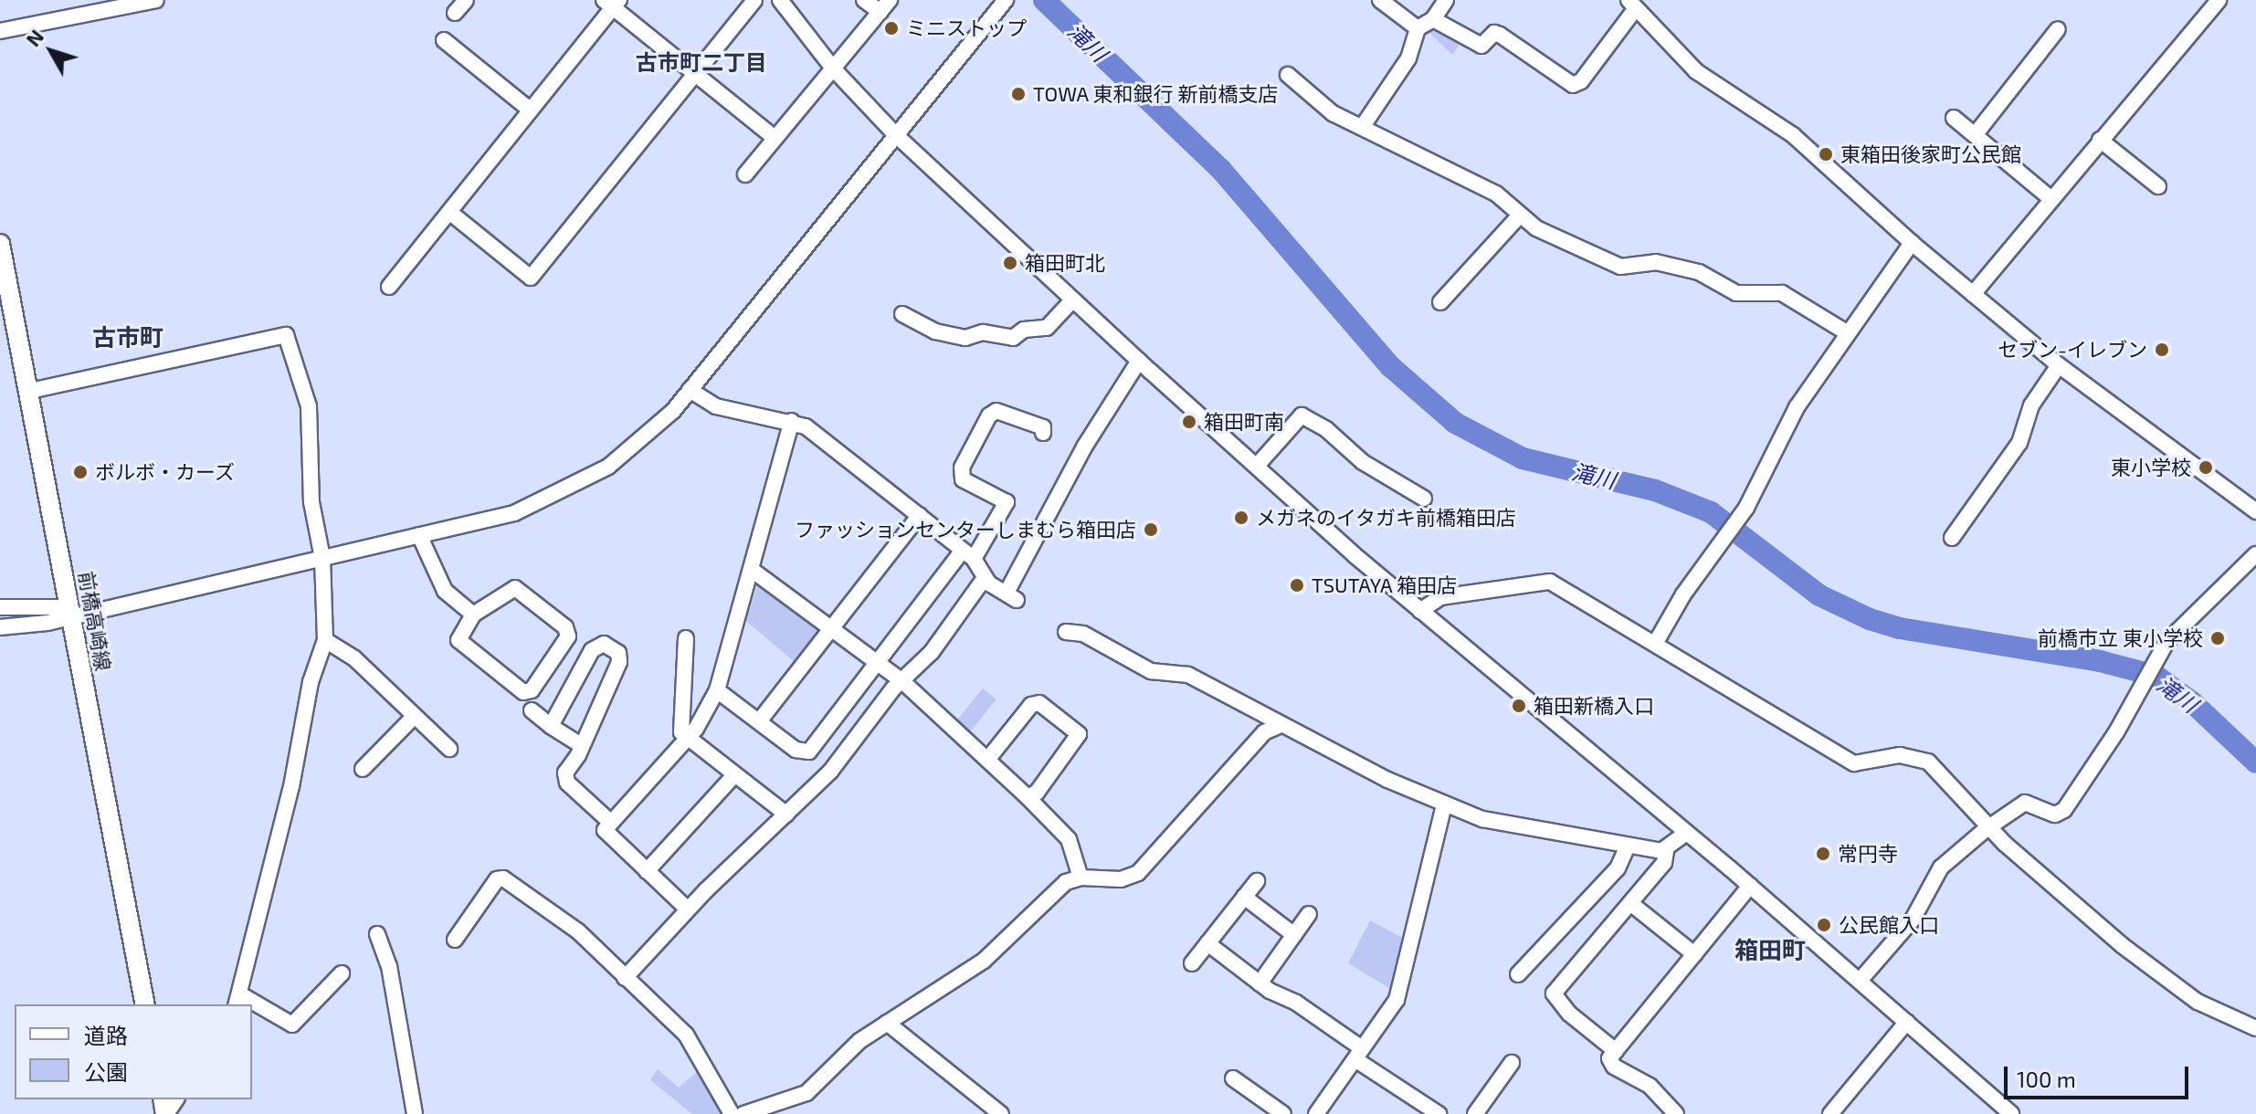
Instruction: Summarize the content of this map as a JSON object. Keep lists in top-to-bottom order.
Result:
{
  "streets": {
    "main road": ["前橋高崎線"]
  },
  "districts": ["古市町二丁目", "古市町", "箱田町"],
  "water": ["滝川"],
  "places": [
    "ミニストップ",
    "TOWA 東和銀行 新前橋支店",
    "東箱田後家町公民館",
    "箱田町北",
    "セブン-イレブン",
    "箱田町南",
    "東小学校",
    "ボルボ・カーズ",
    "メガネのイタガキ前橋箱田店",
    "ファッションセンターしまむら箱田店",
    "TSUTAYA 箱田店",
    "前橋市立 東小学校",
    "箱田新橋入口",
    "常円寺",
    "公民館入口"
  ],
  "legend": ["道路", "公園"],
  "scale_bar": "100 m",
  "north": "top left"
}
